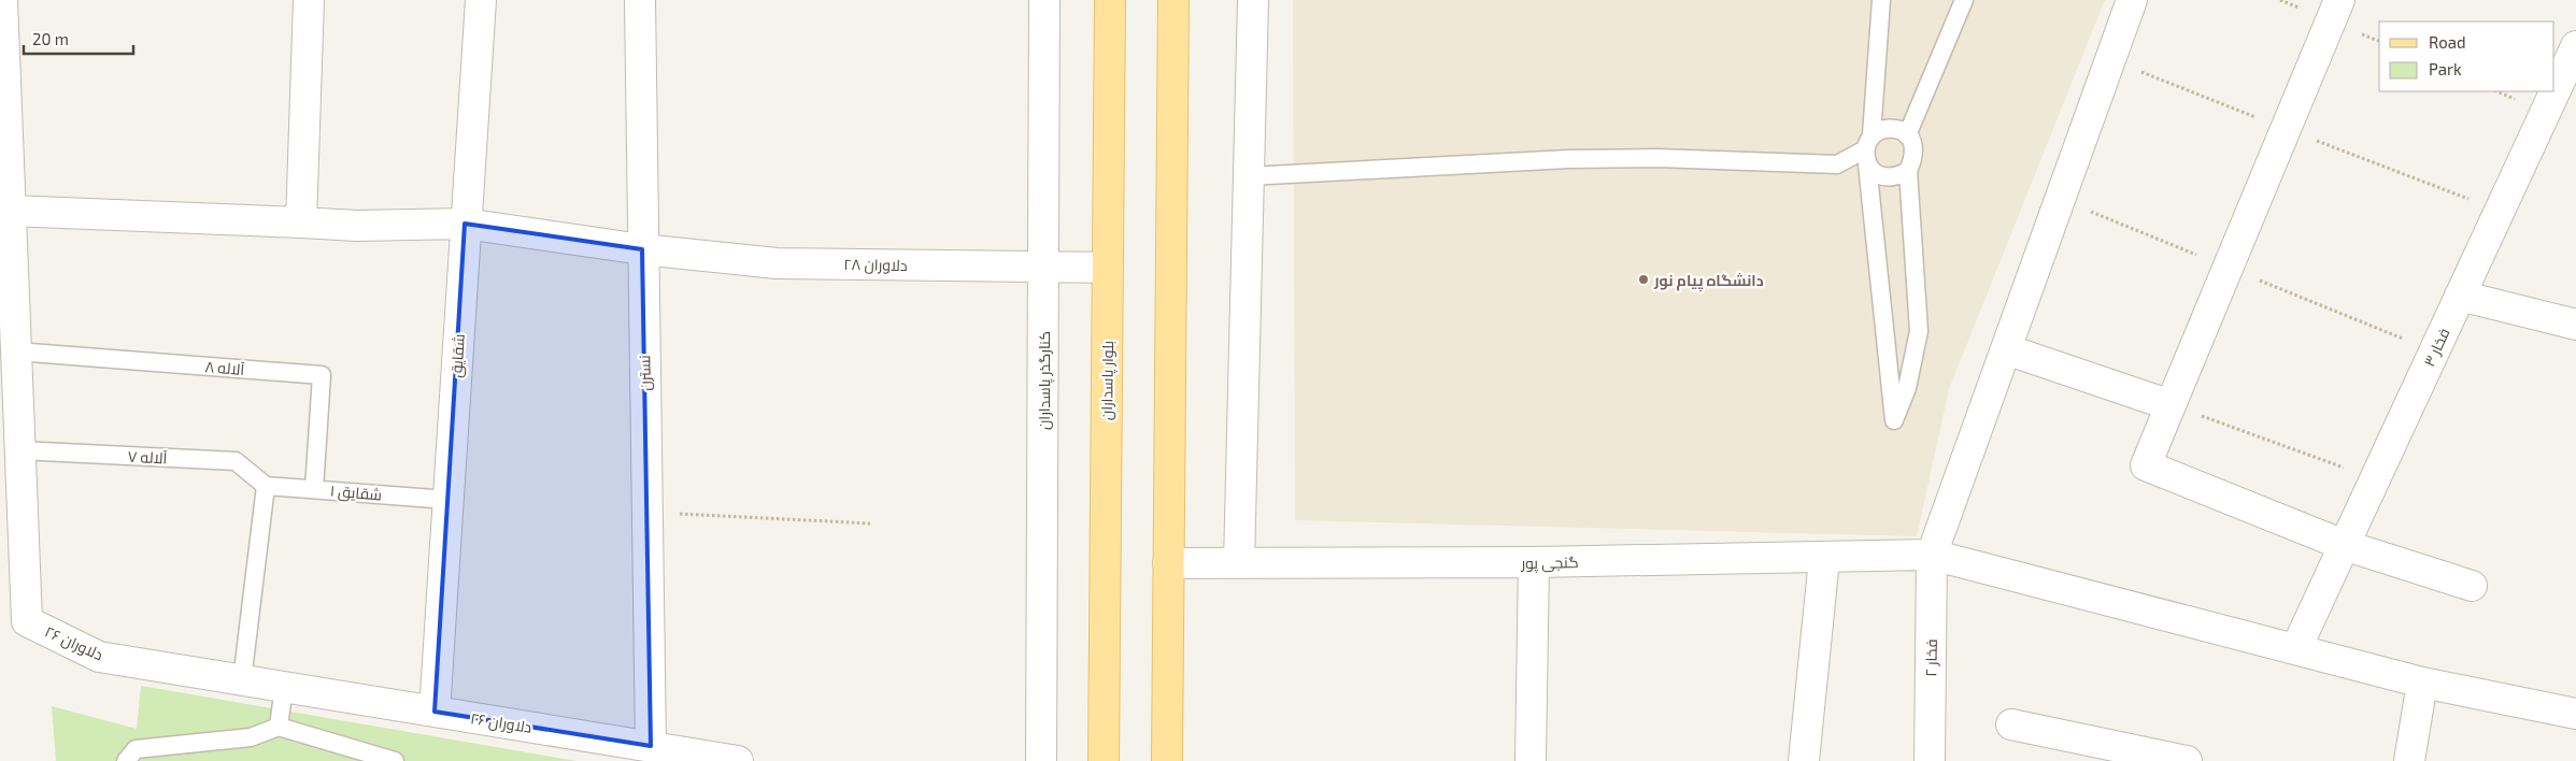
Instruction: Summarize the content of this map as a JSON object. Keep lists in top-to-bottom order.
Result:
{
  "streets": {
    "main road": ["بلوار پاسداران"],
    "street": [
      "دلاوران ۲۸",
      "فخار ۳",
      "شقایق",
      "نسترن",
      "کنارگذر پاسداران",
      "گنجی پور",
      "دلاوران ۲۶",
      "فخار ۲"
    ],
    "lane": ["آلاله ۸", "آلاله ۷", "شقایق ۱"]
  },
  "crossings": [
    ["دلاوران ۲۸", "شقایق"],
    ["دلاوران ۲۸", "نسترن"],
    ["دلاوران ۲۸", "کنارگذر پاسداران"],
    ["دلاوران ۲۸", "بلوار پاسداران"],
    ["دلاوران ۲۸", "دلاوران ۲۶"],
    ["فخار ۳", "گنجی پور"],
    ["شقایق", "شقایق ۱"],
    ["شقایق", "دلاوران ۲۶"],
    ["آلاله ۸", "شقایق ۱"],
    ["آلاله ۸", "دلاوران ۲۶"],
    ["نسترن", "دلاوران ۲۶"],
    ["آلاله ۷", "شقایق ۱"],
    ["آلاله ۷", "دلاوران ۲۶"],
    ["گنجی پور", "فخار ۲"]
  ],
  "places": ["دانشگاه پیام نور"],
  "legend": ["Road", "Park"],
  "scale_bar": "20 m"
}
